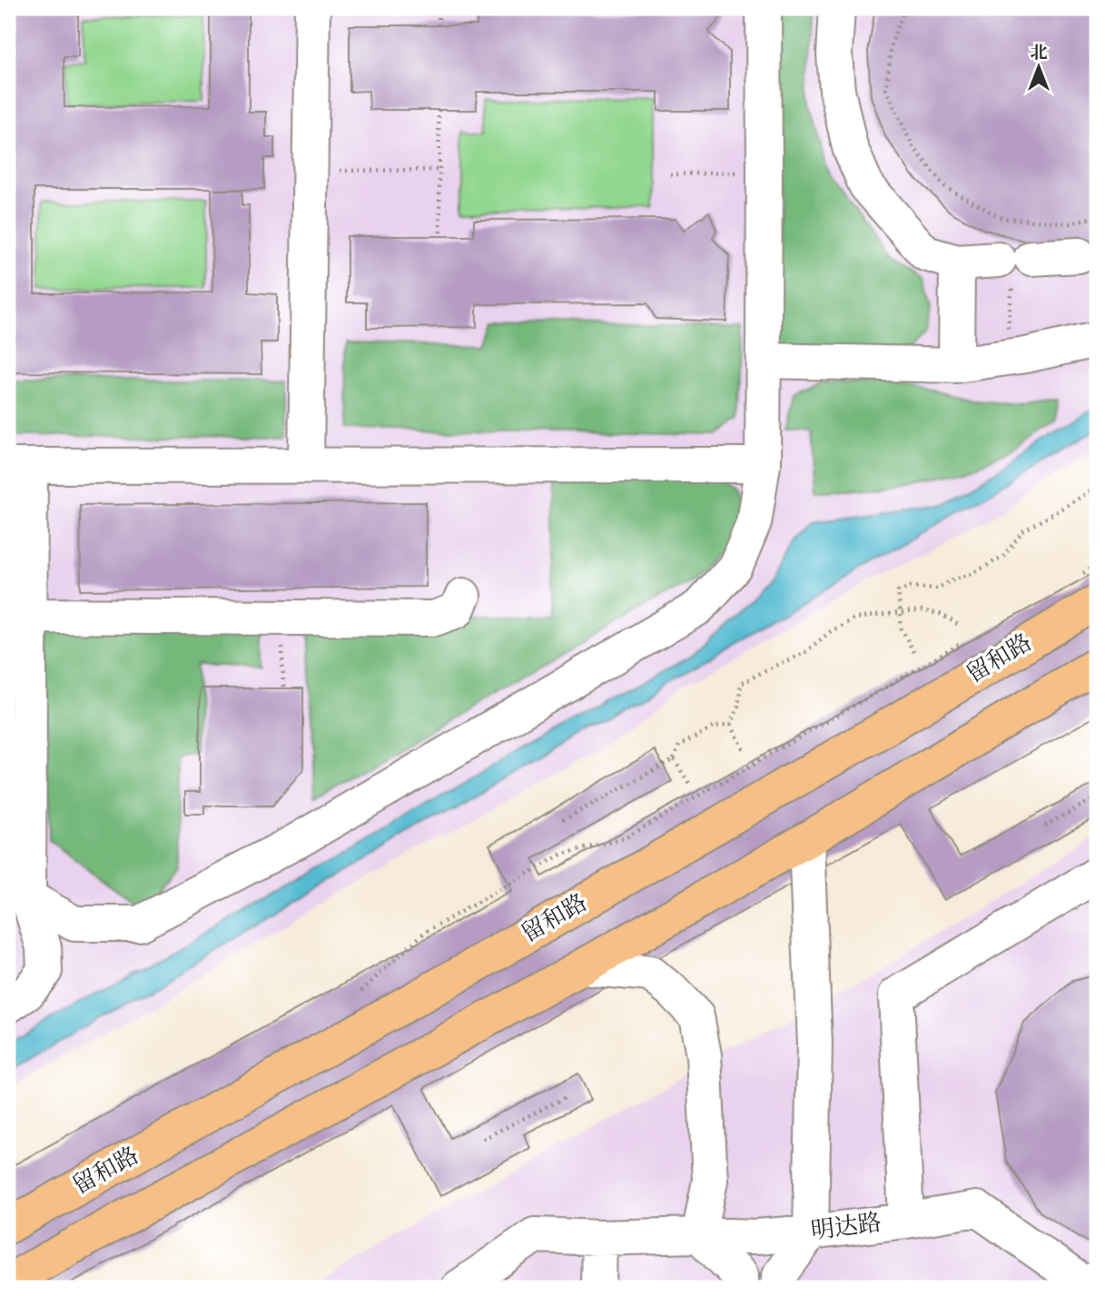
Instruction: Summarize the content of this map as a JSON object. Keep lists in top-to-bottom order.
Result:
{
  "streets": {
    "main road": ["留和路"],
    "street": ["明达路"]
  },
  "north": "top"
}
